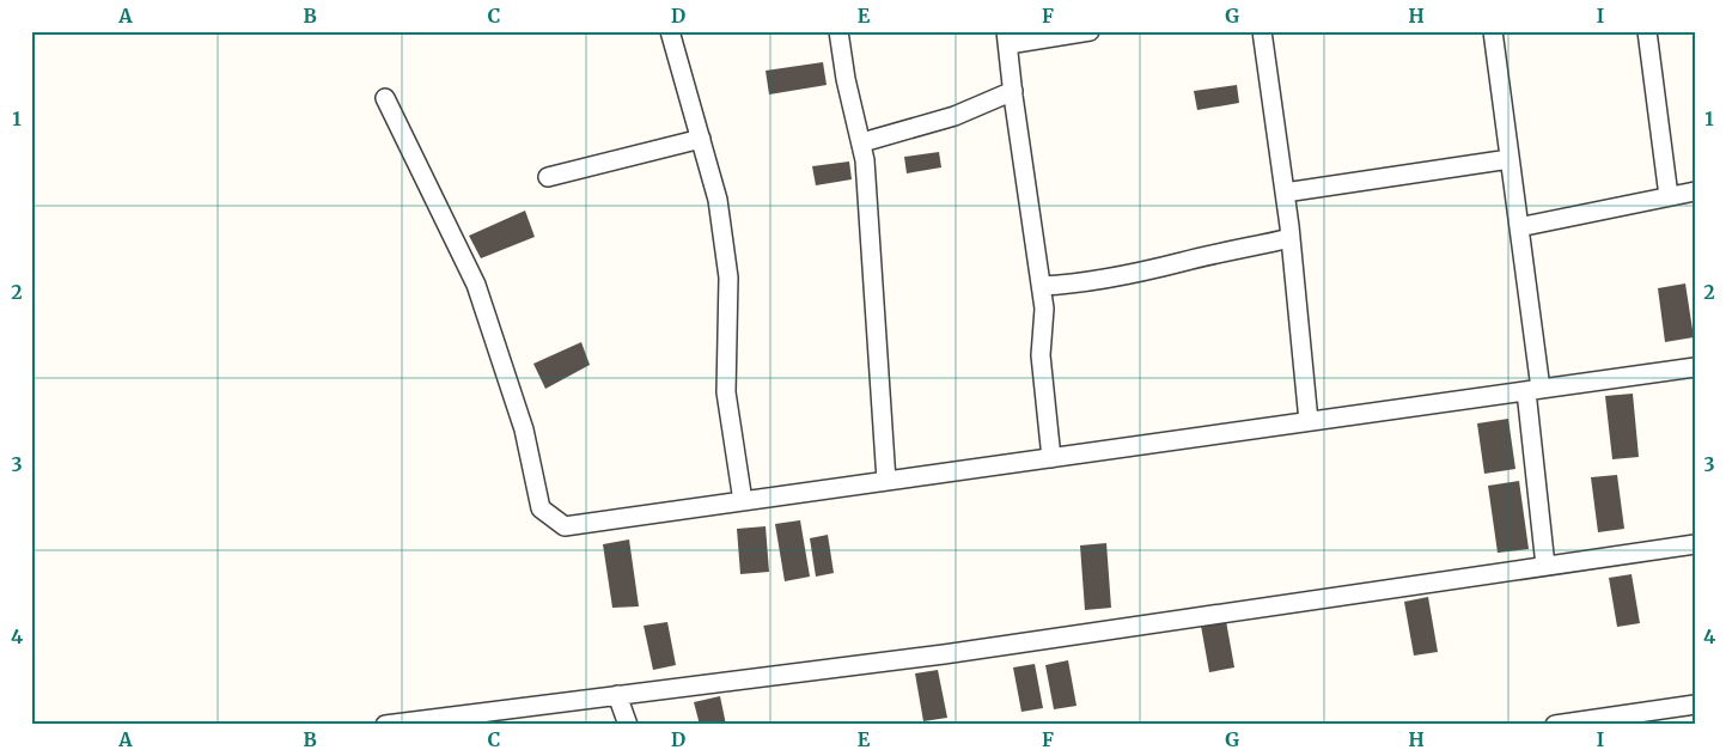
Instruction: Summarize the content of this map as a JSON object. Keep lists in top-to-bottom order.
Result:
{
  "grid": {
    "columns": [
      "A",
      "B",
      "C",
      "D",
      "E",
      "F",
      "G",
      "H",
      "I"
    ],
    "rows": [
      "1",
      "2",
      "3",
      "4"
    ]
  }
}
